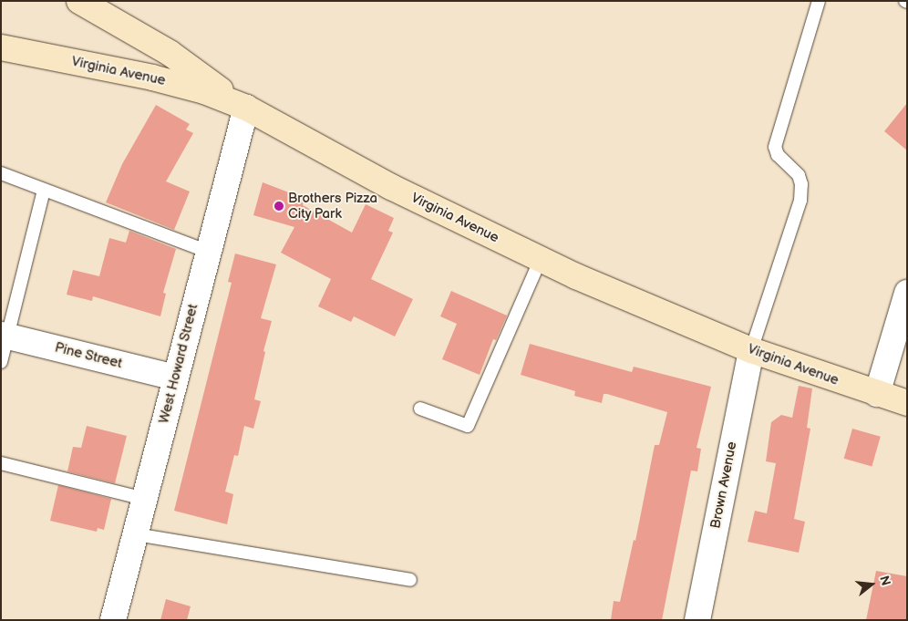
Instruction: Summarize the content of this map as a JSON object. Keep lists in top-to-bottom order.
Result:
{
  "streets": {
    "main road": ["Virginia Avenue"],
    "street": ["Pine Street", "West Howard Street", "Brown Avenue"]
  },
  "crossings": [
    ["Virginia Avenue", "West Howard Street"],
    ["Virginia Avenue", "Brown Avenue"],
    ["Pine Street", "West Howard Street"]
  ],
  "places": ["Brothers Pizza City Park"],
  "north": "right"
}
